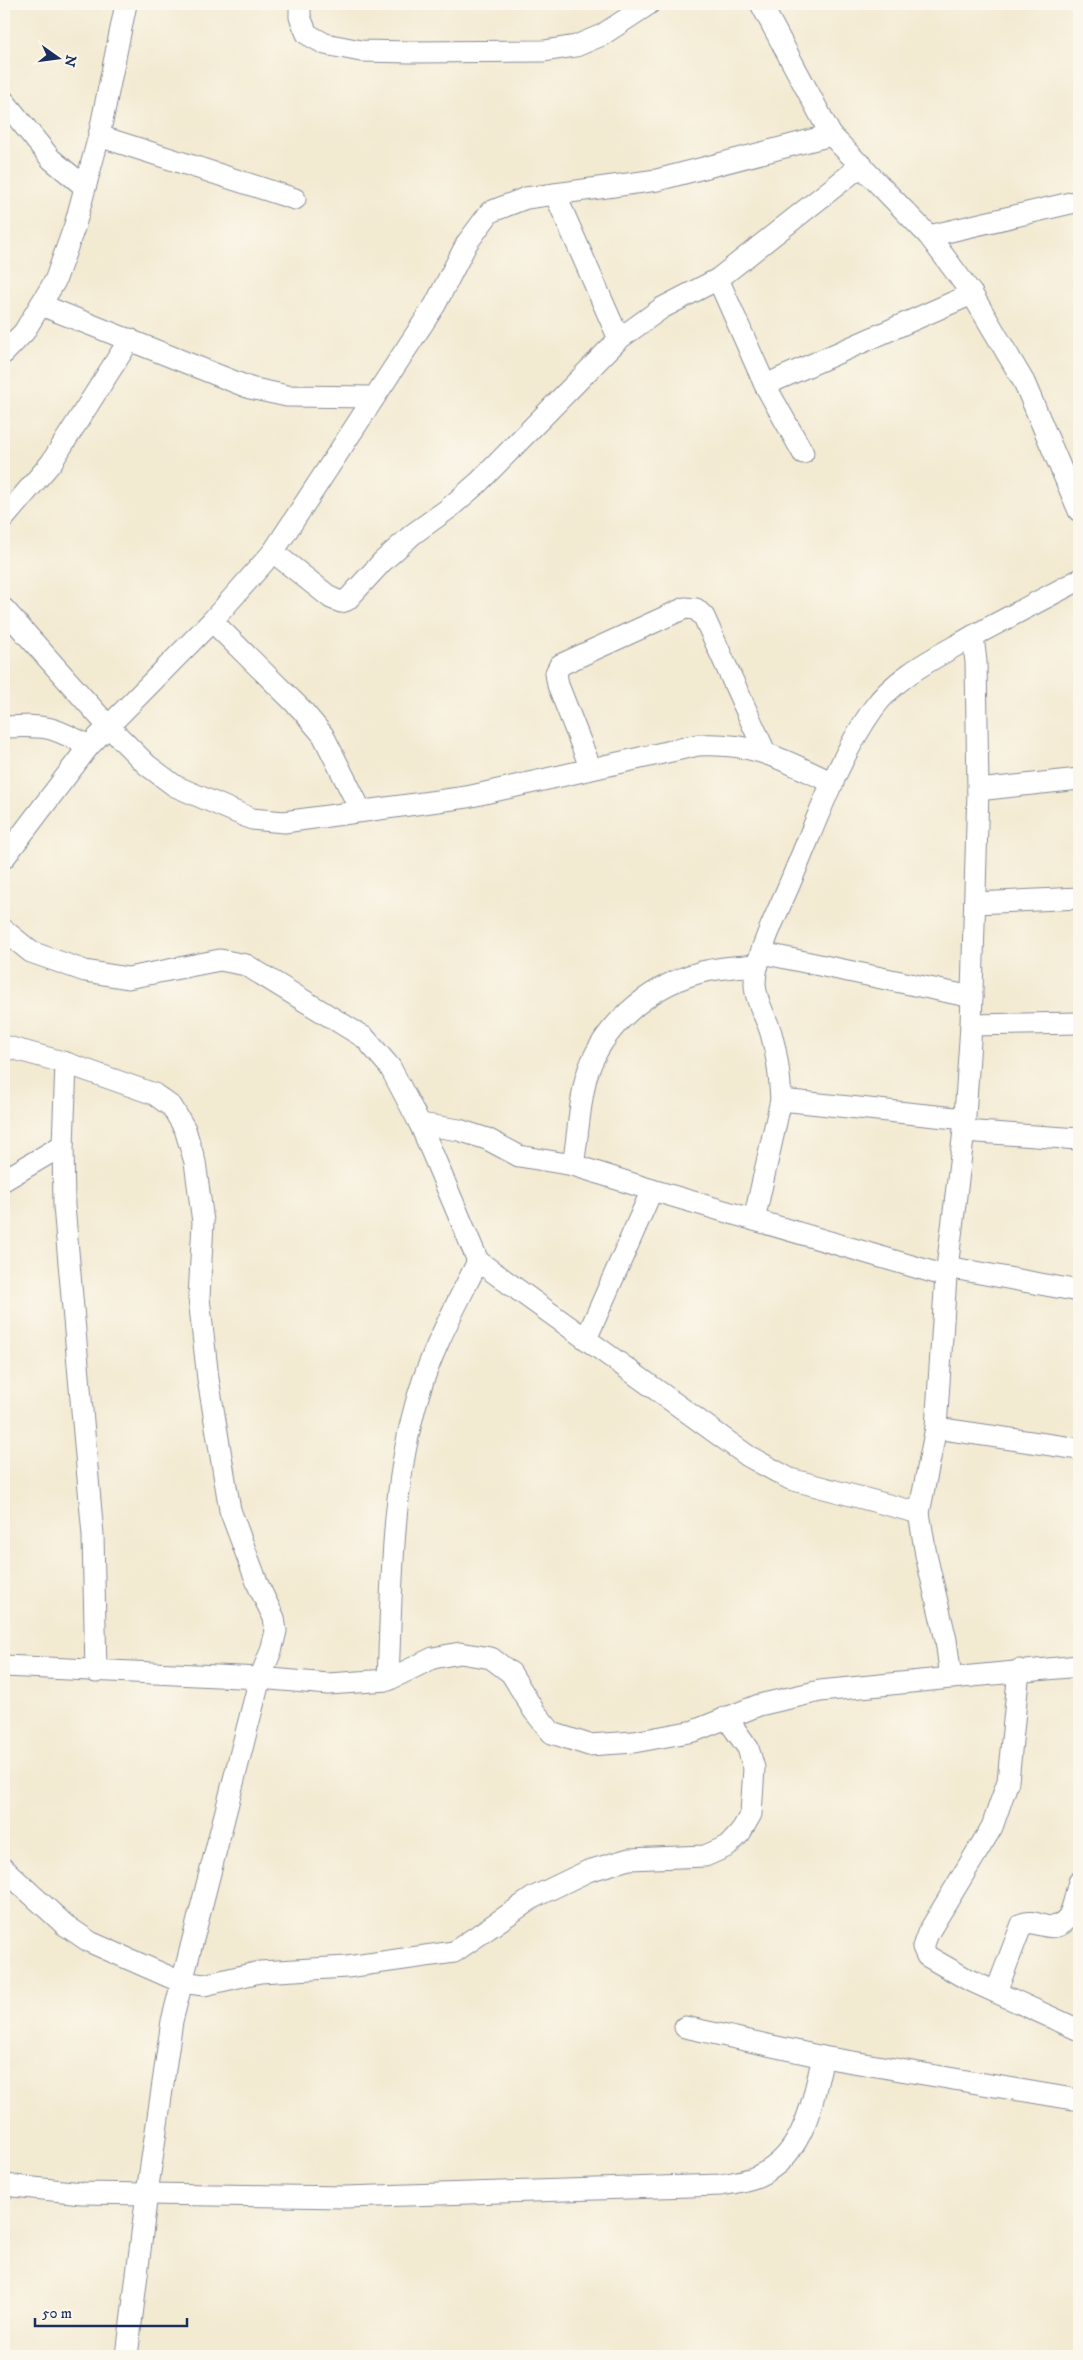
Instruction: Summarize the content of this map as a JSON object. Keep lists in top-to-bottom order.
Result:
{
  "scale_bar": "50 m",
  "north": "right"
}
